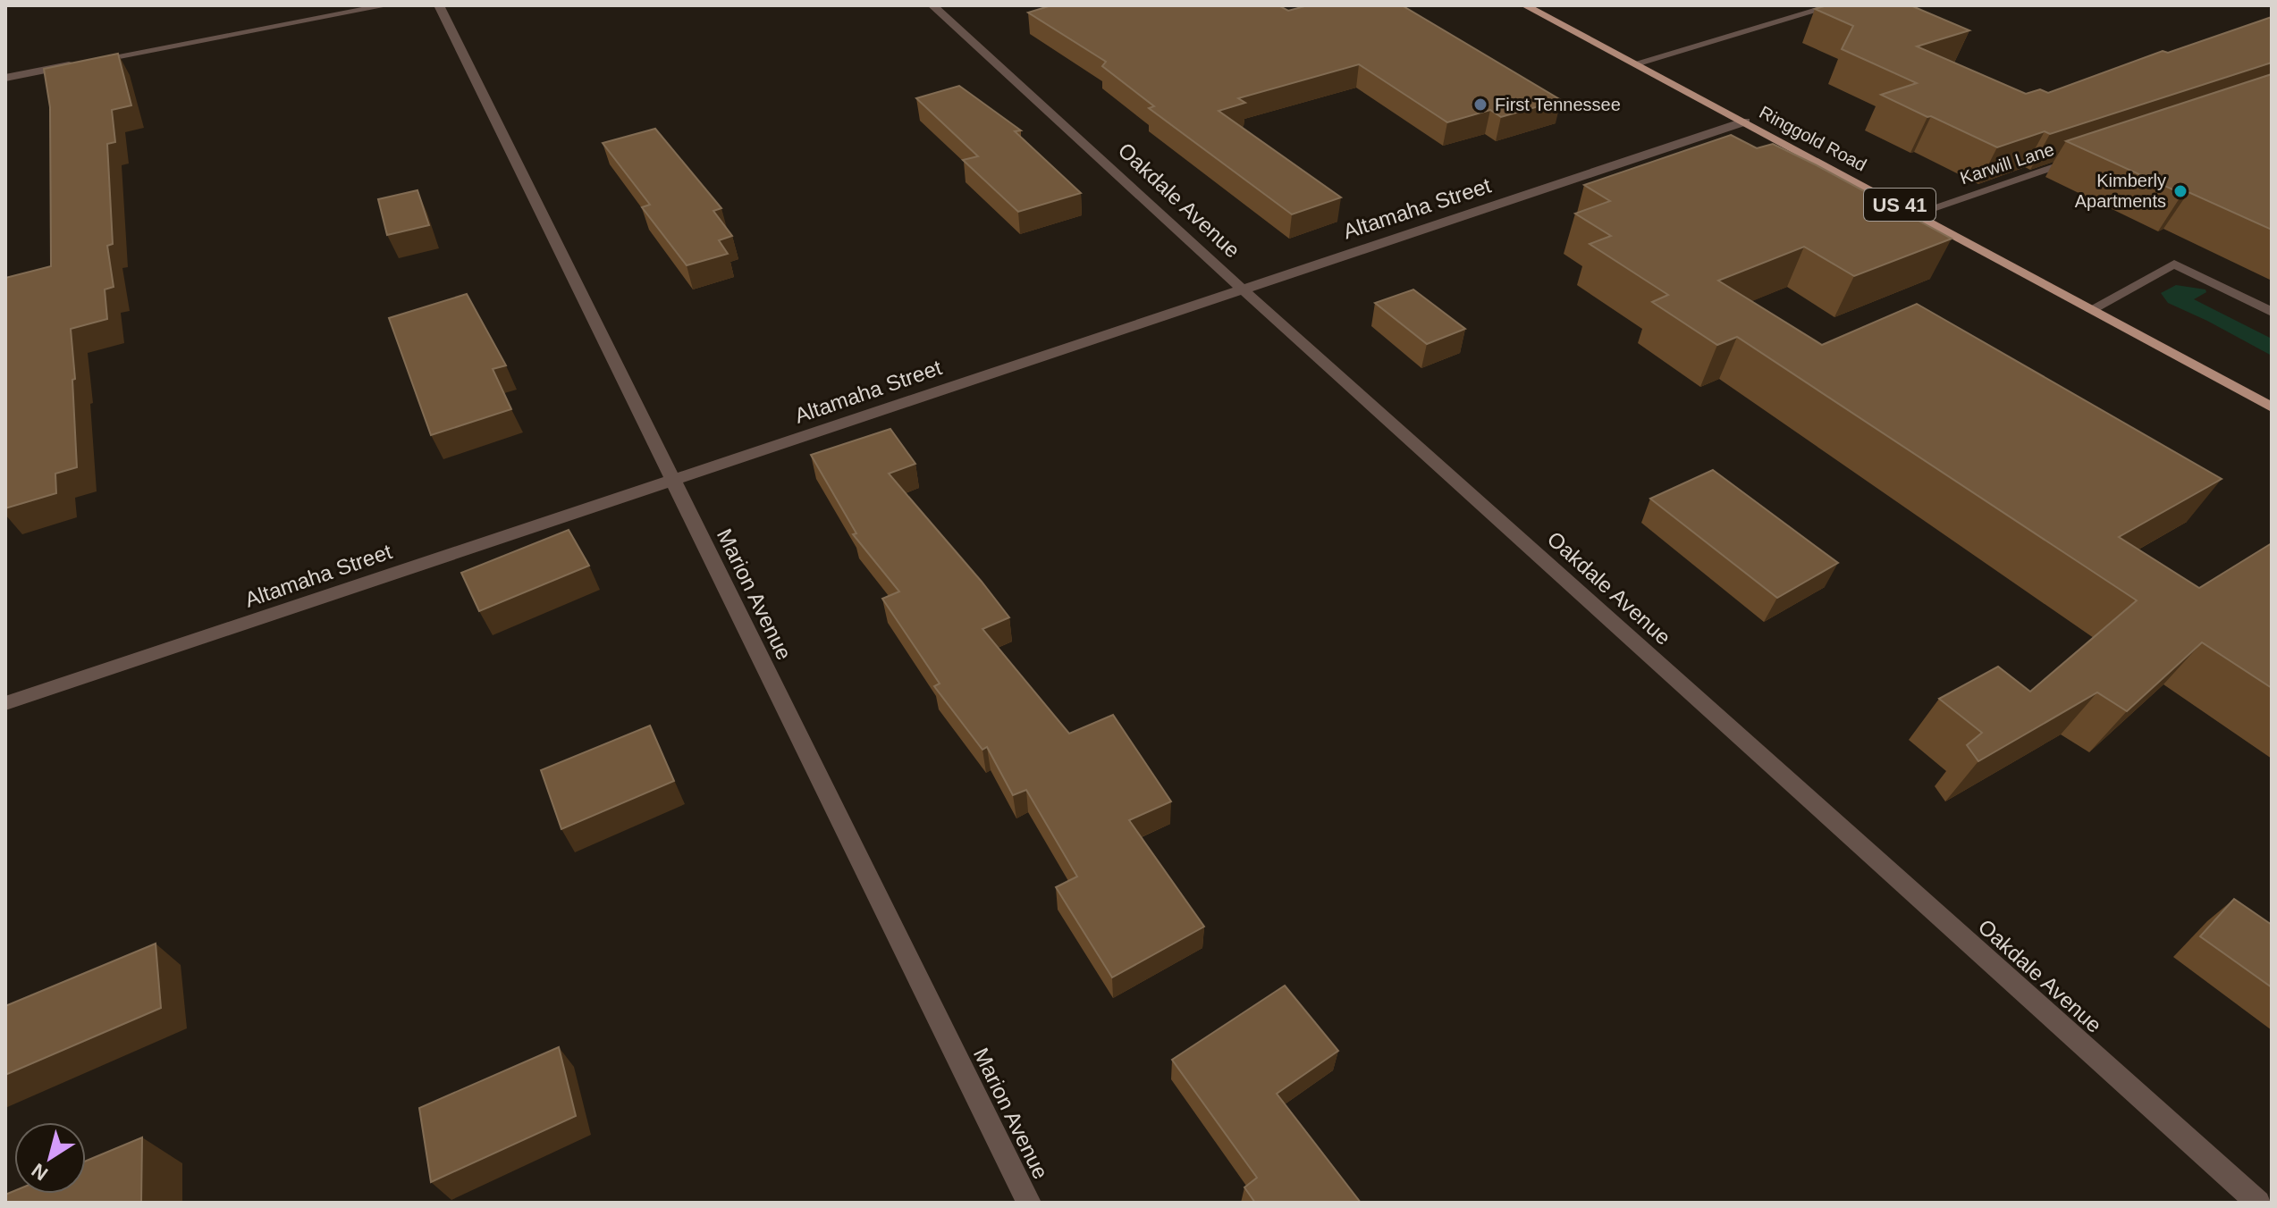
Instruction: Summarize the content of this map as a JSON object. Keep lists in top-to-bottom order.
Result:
{
  "streets": {
    "main road": ["Ringgold Road", "US 41"],
    "street": [
      "Karwill Lane",
      "Oakdale Avenue",
      "Altamaha Street",
      "Marion Avenue"
    ]
  },
  "crossings": [
    ["Ringgold Road", "Karwill Lane"],
    ["Ringgold Road", "Altamaha Street"],
    ["Oakdale Avenue", "Altamaha Street"],
    ["Altamaha Street", "Marion Avenue"]
  ],
  "places": ["First Tennessee", "Kimberly Apartments"],
  "north": "bottom left"
}
